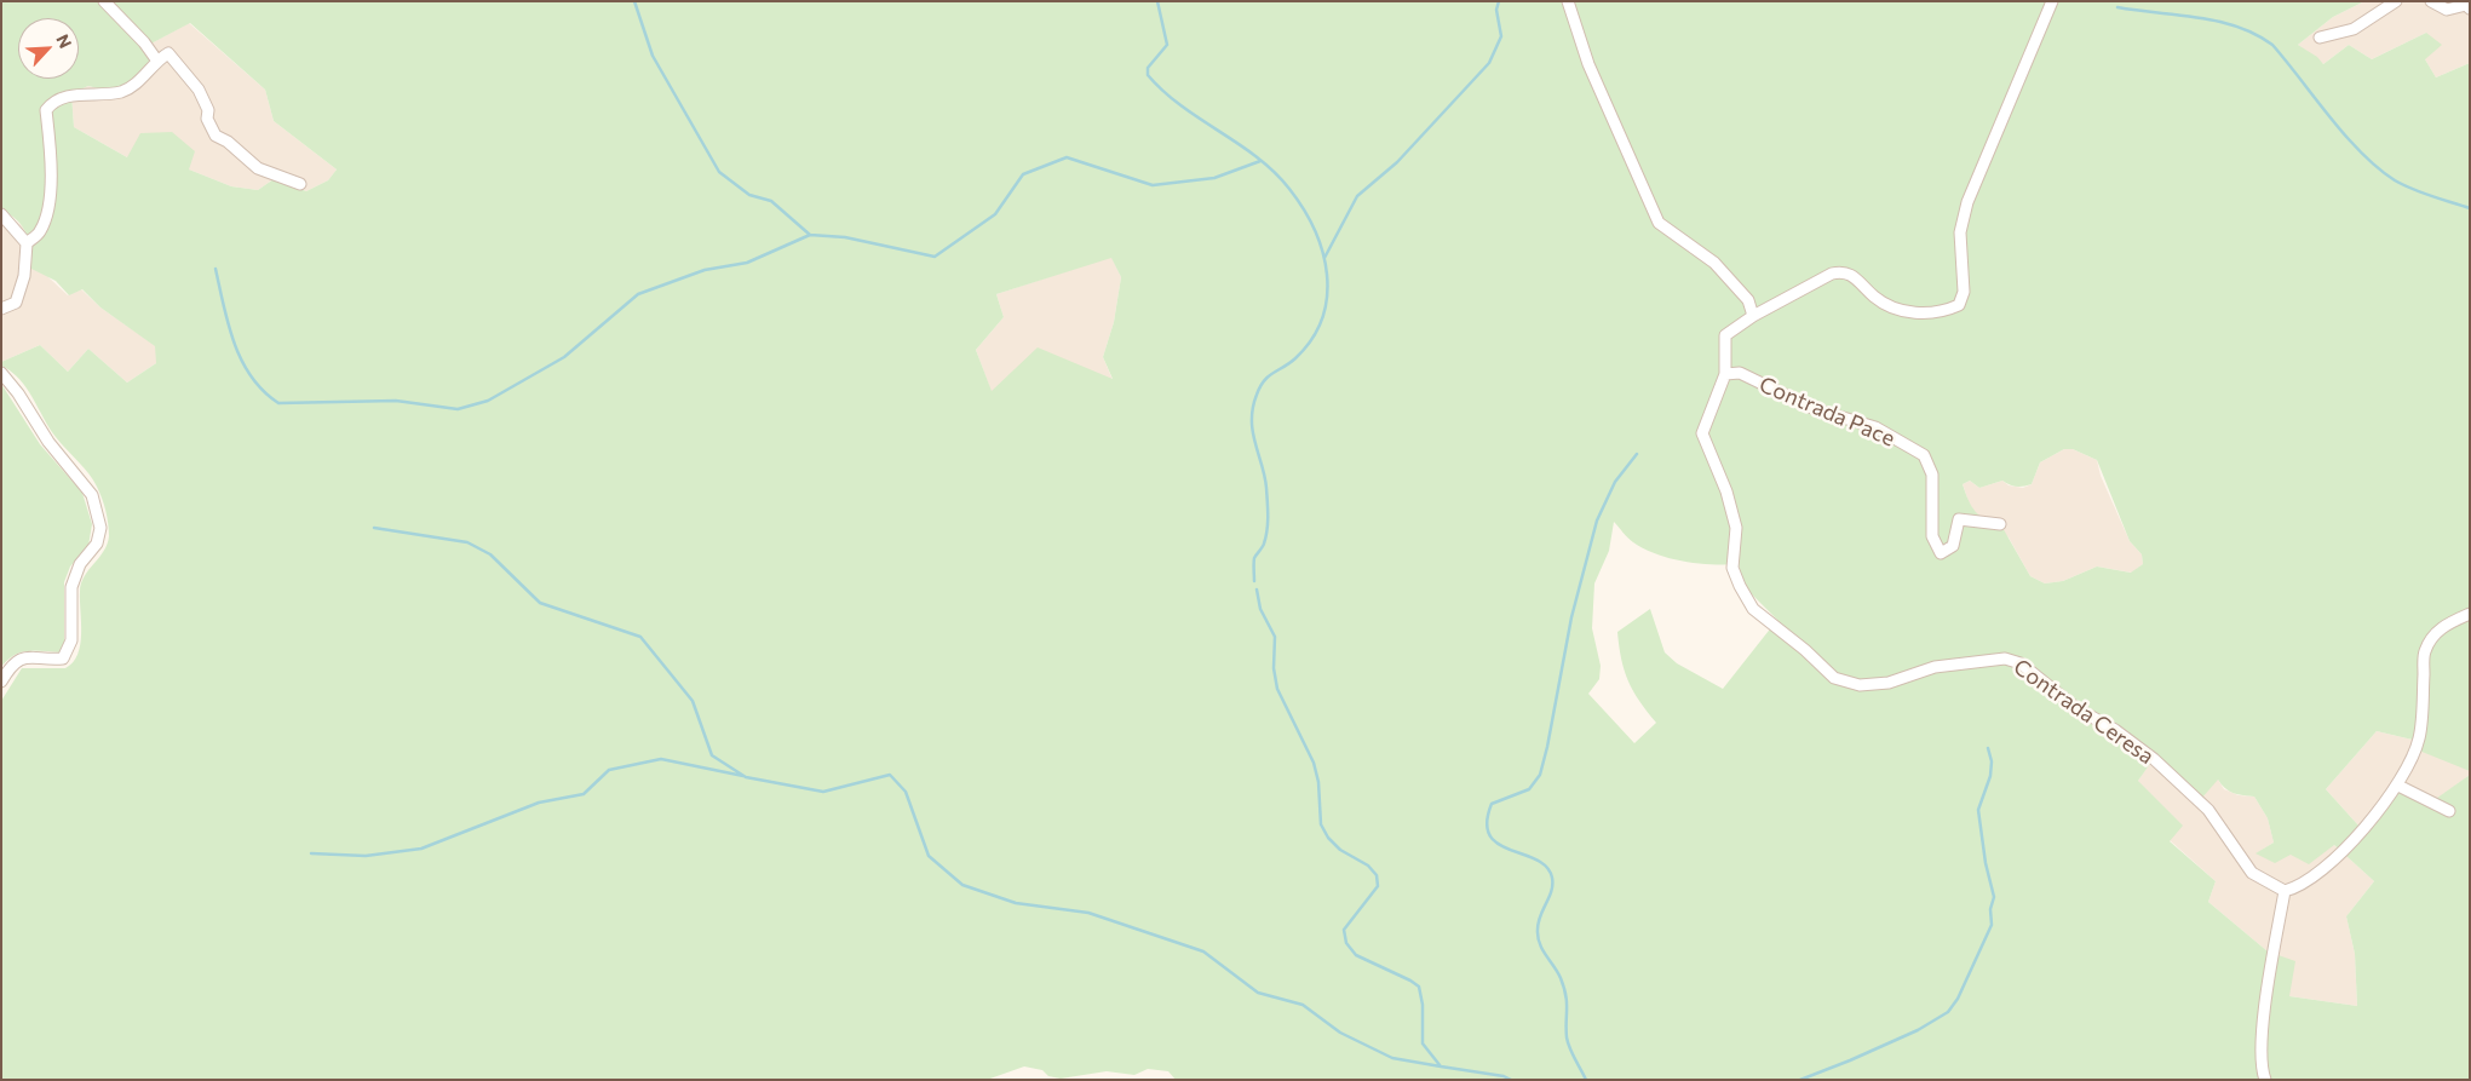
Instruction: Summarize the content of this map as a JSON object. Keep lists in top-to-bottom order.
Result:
{
  "streets": {
    "street": ["Contrada Pace", "Contrada Ceresa"]
  },
  "crossings": [
    ["Contrada Pace", "Contrada Ceresa"]
  ],
  "north": "top right"
}
